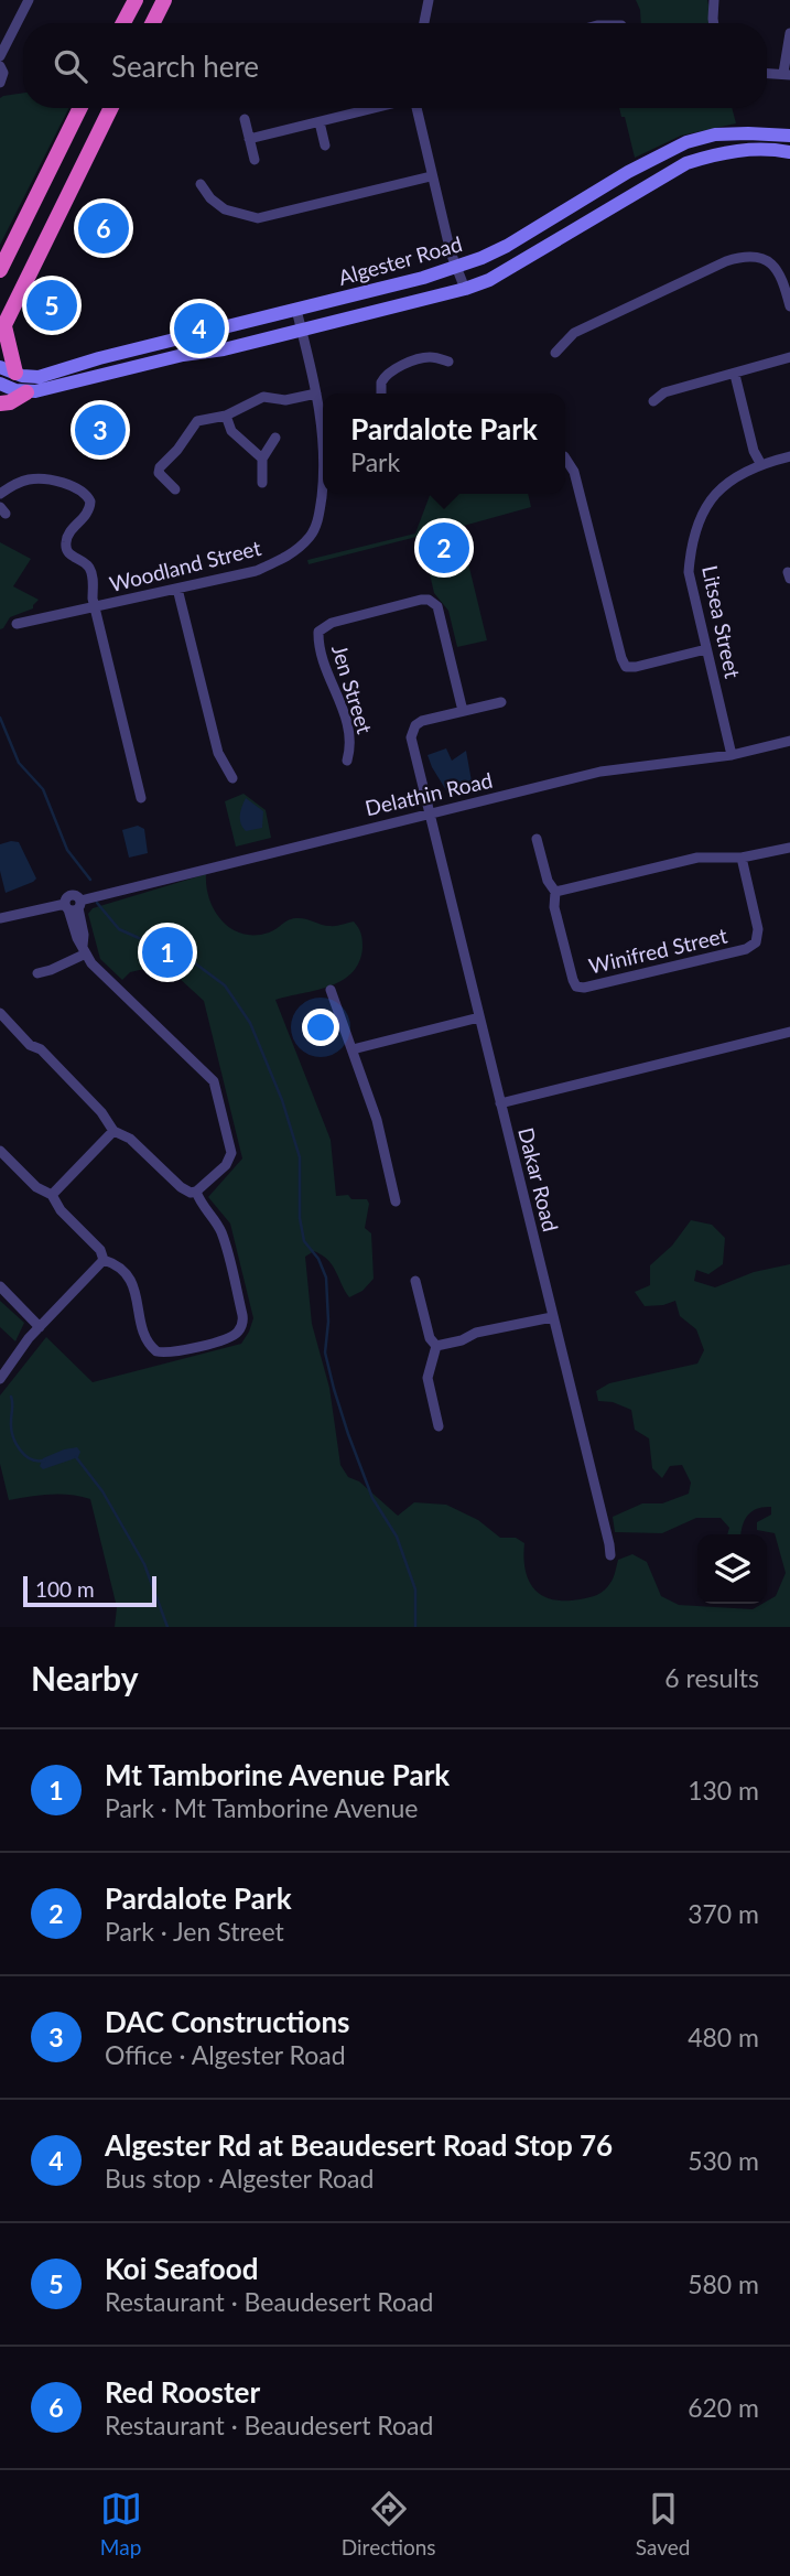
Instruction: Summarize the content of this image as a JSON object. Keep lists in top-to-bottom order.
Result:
{
  "streets": {
    "main road": ["Algester Road"],
    "street": [
      "Woodland Street",
      "Litsea Street",
      "Jen Street",
      "Delathin Road",
      "Winifred Street",
      "Dakar Road"
    ]
  },
  "crossings": [
    ["Algester Road", "Woodland Street"],
    ["Litsea Street", "Delathin Road"],
    ["Jen Street", "Dakar Road"],
    ["Delathin Road", "Dakar Road"]
  ],
  "scale_bar": "100 m",
  "page": {
    "search": "Search here",
    "pins": [
      "6",
      "5",
      "4",
      "3",
      "2",
      "1"
    ],
    "popup": ["Pardalote Park", "Park"],
    "scale": "100 m",
    "heading": ["Nearby", "6 results"],
    "list": [
      {
        "mark": "1",
        "name": "Mt Tamborine Avenue Park",
        "note": "Park · Mt Tamborine Avenue",
        "value": "130 m"
      },
      {
        "mark": "2",
        "name": "Pardalote Park",
        "note": "Park · Jen Street",
        "value": "370 m"
      },
      {
        "mark": "3",
        "name": "DAC Constructions",
        "note": "Office · Algester Road",
        "value": "480 m"
      },
      {
        "mark": "4",
        "name": "Algester Rd at Beaudesert Road Stop 76",
        "note": "Bus stop · Algester Road",
        "value": "530 m"
      },
      {
        "mark": "5",
        "name": "Koi Seafood",
        "note": "Restaurant · Beaudesert Road",
        "value": "580 m"
      },
      {
        "mark": "6",
        "name": "Red Rooster",
        "note": "Restaurant · Beaudesert Road",
        "value": "620 m"
      }
    ],
    "nav": ["Map", "Directions", "Saved"]
  }
}
